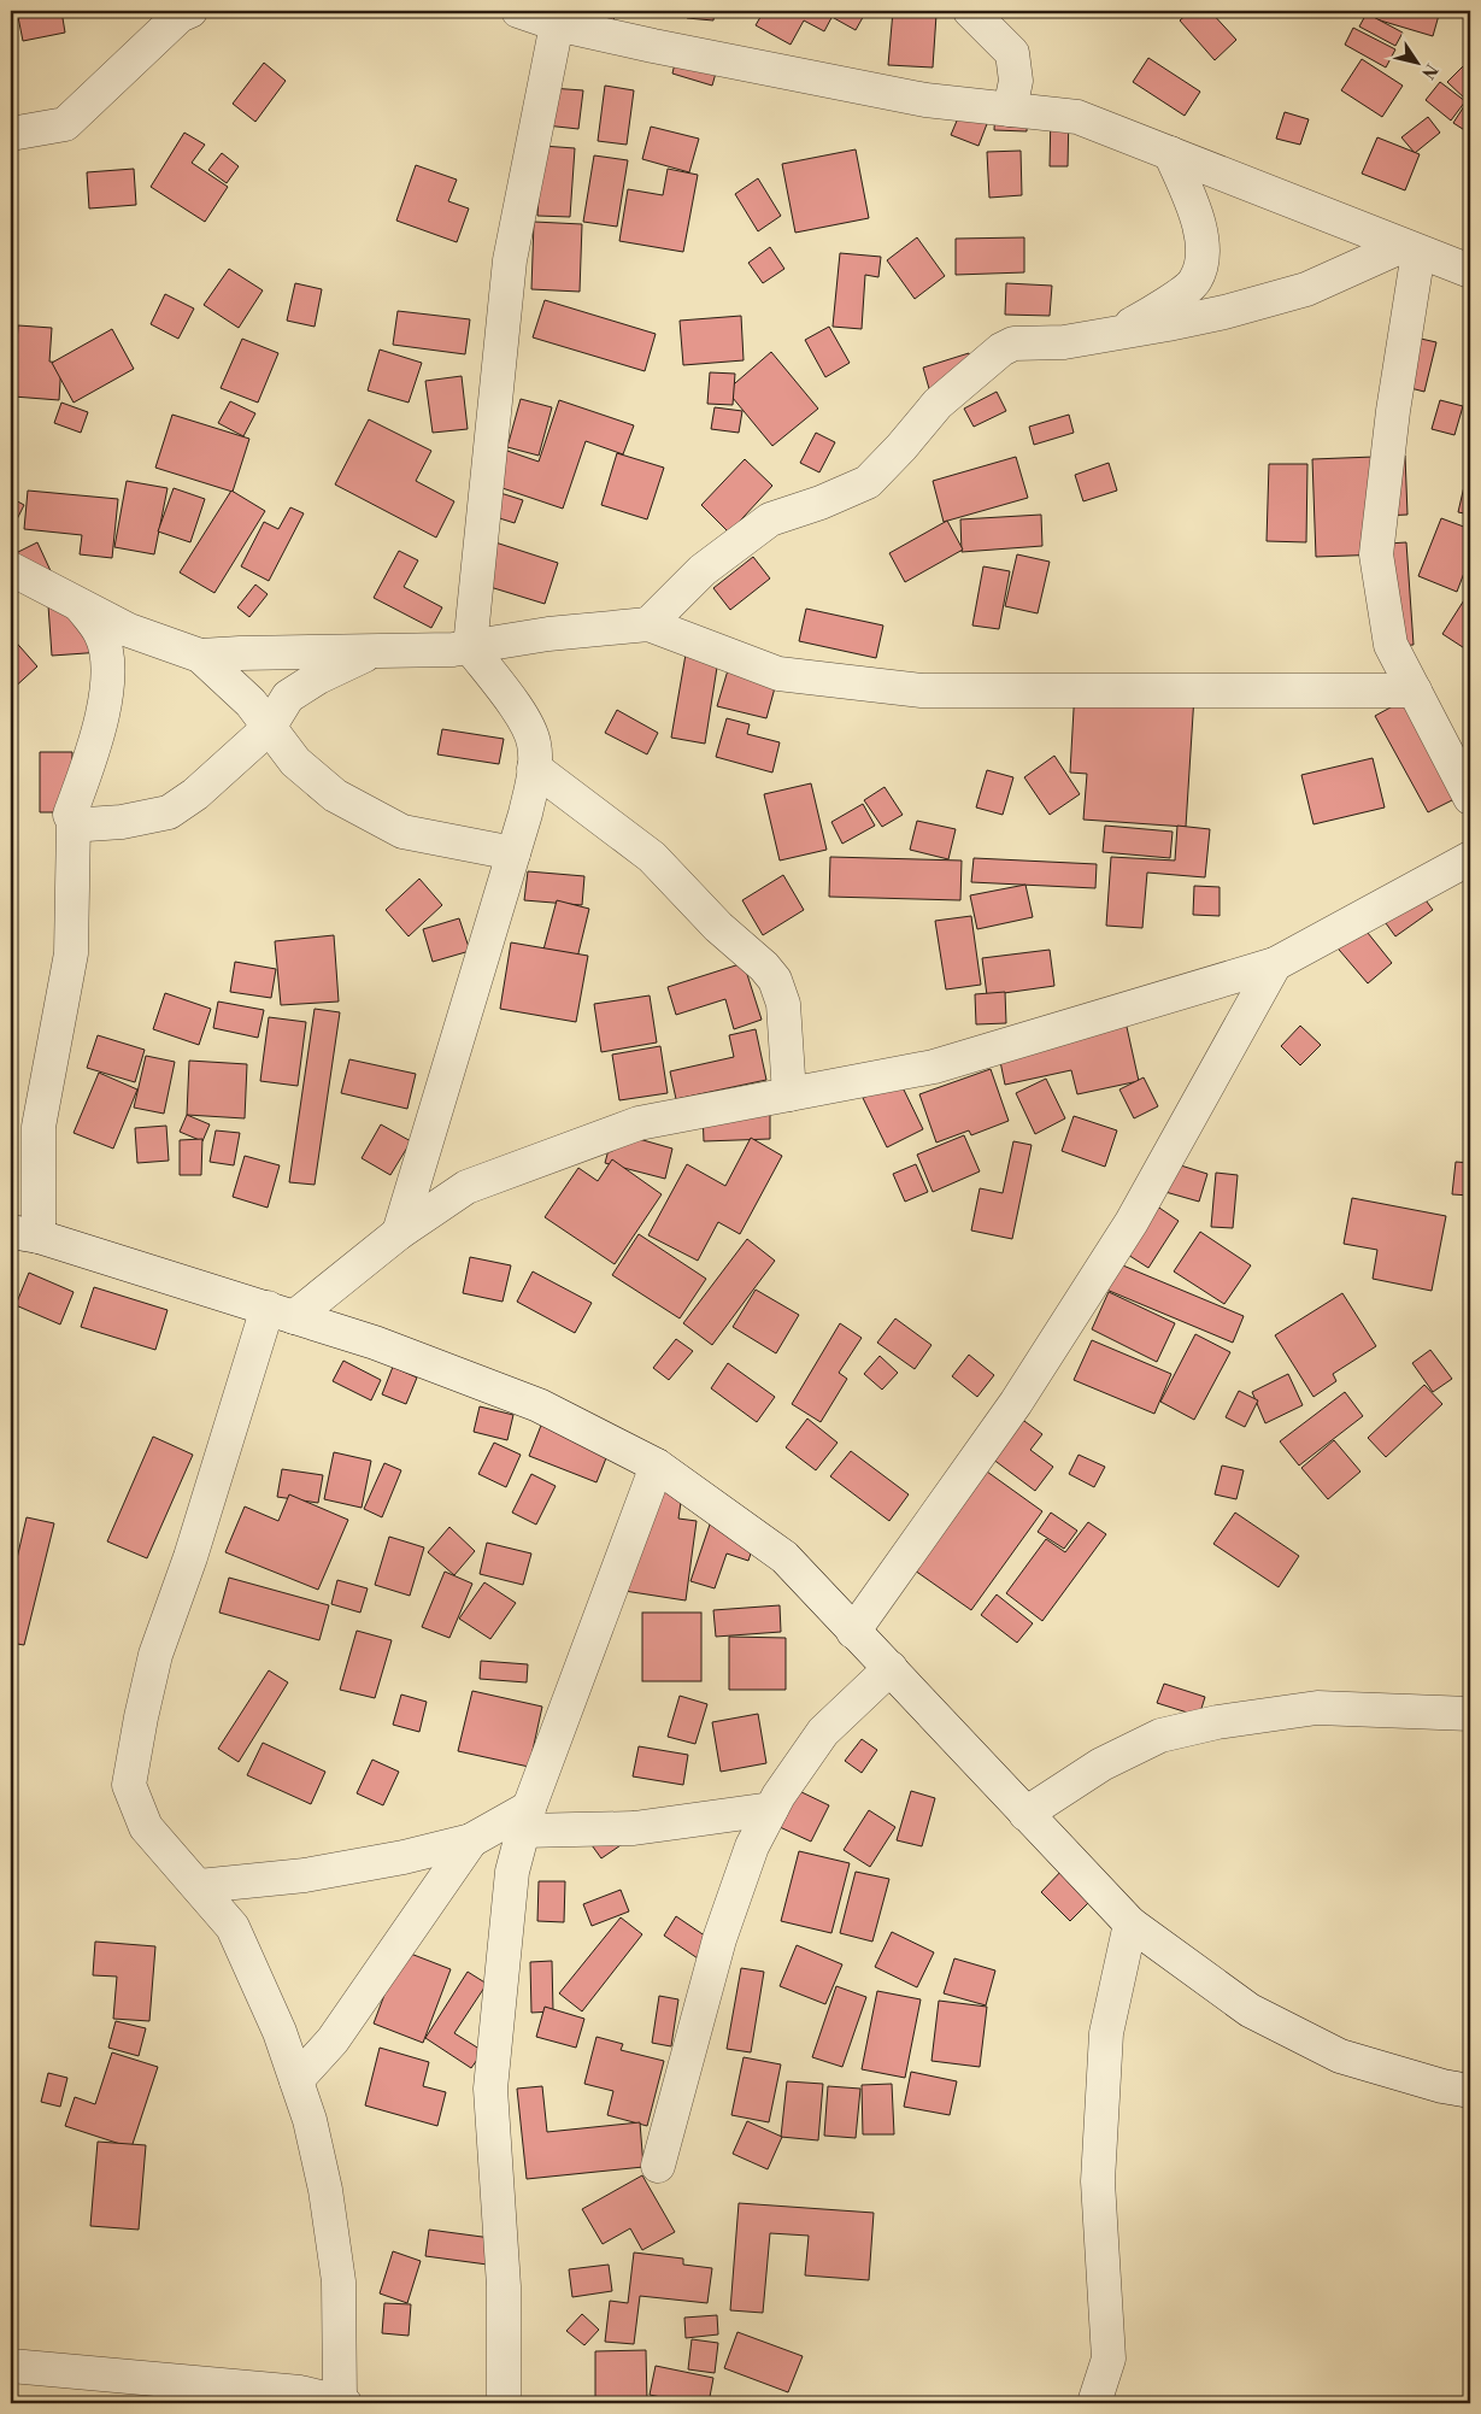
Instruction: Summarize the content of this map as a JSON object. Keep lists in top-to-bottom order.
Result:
{
  "north": "bottom right"
}
